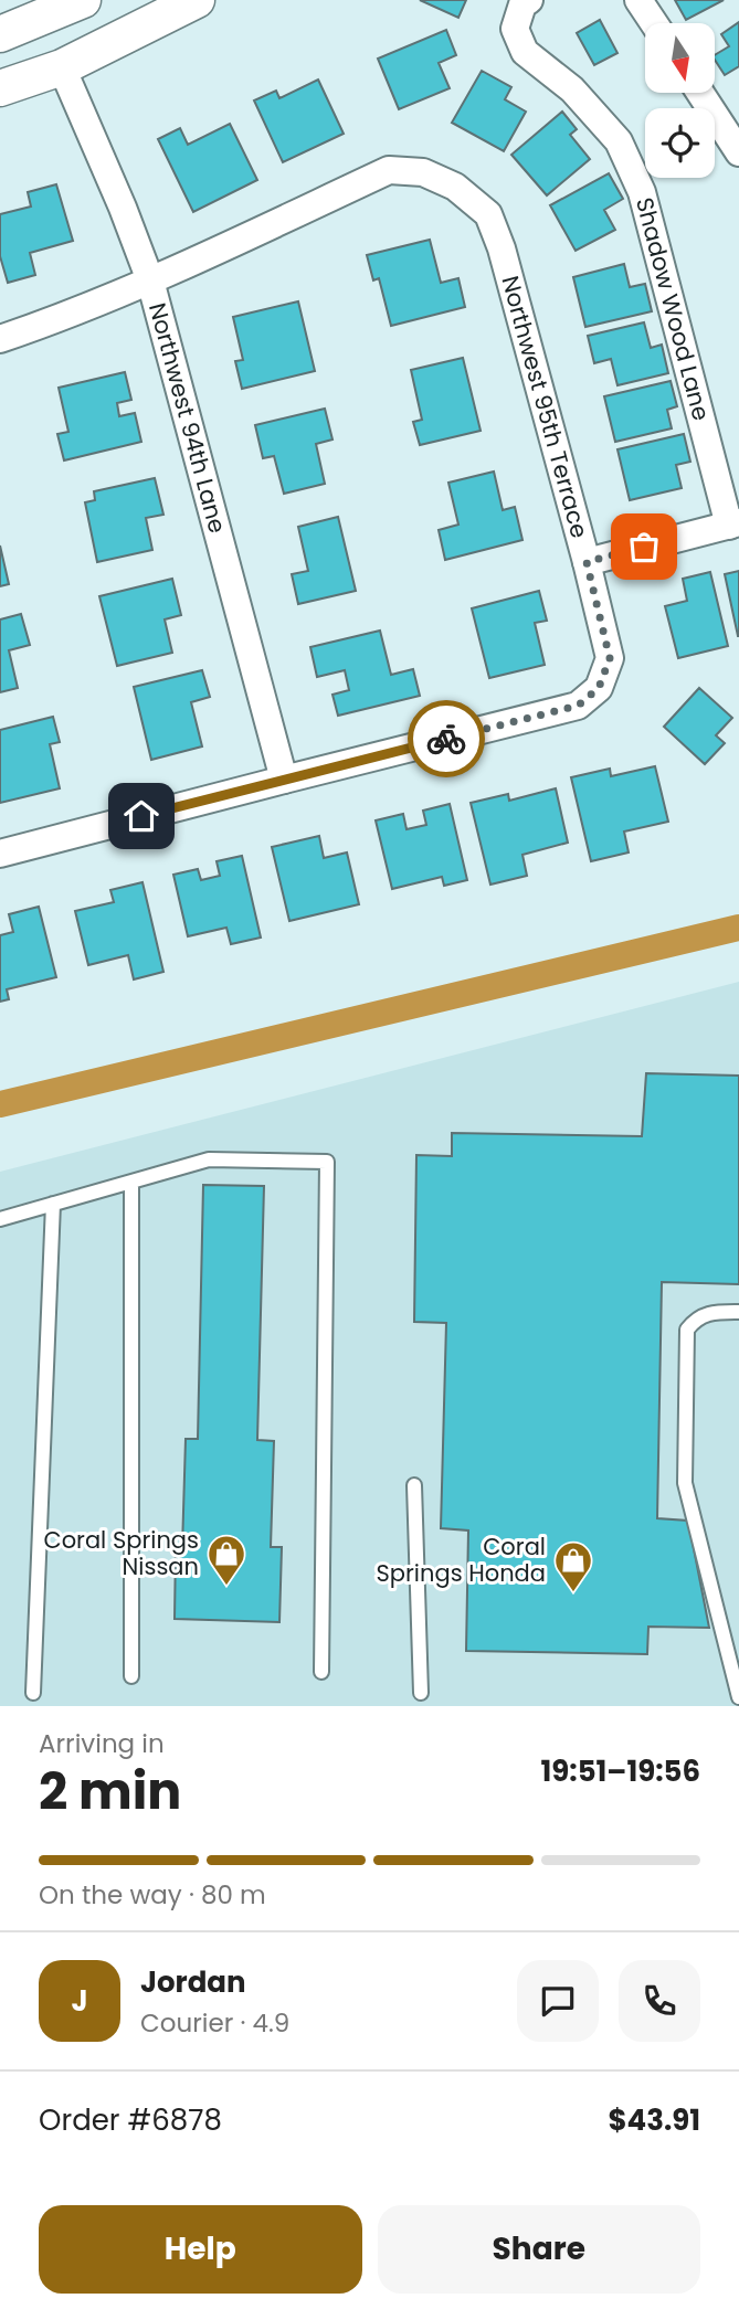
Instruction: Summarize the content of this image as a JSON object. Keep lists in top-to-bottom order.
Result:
{
  "streets": {
    "street": ["Shadow Wood Lane", "Northwest 95th Terrace", "Northwest 94th Lane"]
  },
  "crossings": [
    ["Shadow Wood Lane", "Northwest 95th Terrace"],
    ["Northwest 95th Terrace", "Northwest 94th Lane"]
  ],
  "places": {
    "shop": ["Coral Springs Nissan", "Coral Springs Honda"]
  },
  "north": "bottom",
  "page": {
    "heading": ["2 min", "Arriving in", "19:51–19:56"],
    "panel": [
      "Jordan",
      "Courier · 4.9",
      "Order #6878",
      "$43.91"
    ],
    "bar": "On the way · 80 m",
    "round": "J",
    "buttons": ["Help", "Share"]
  }
}
